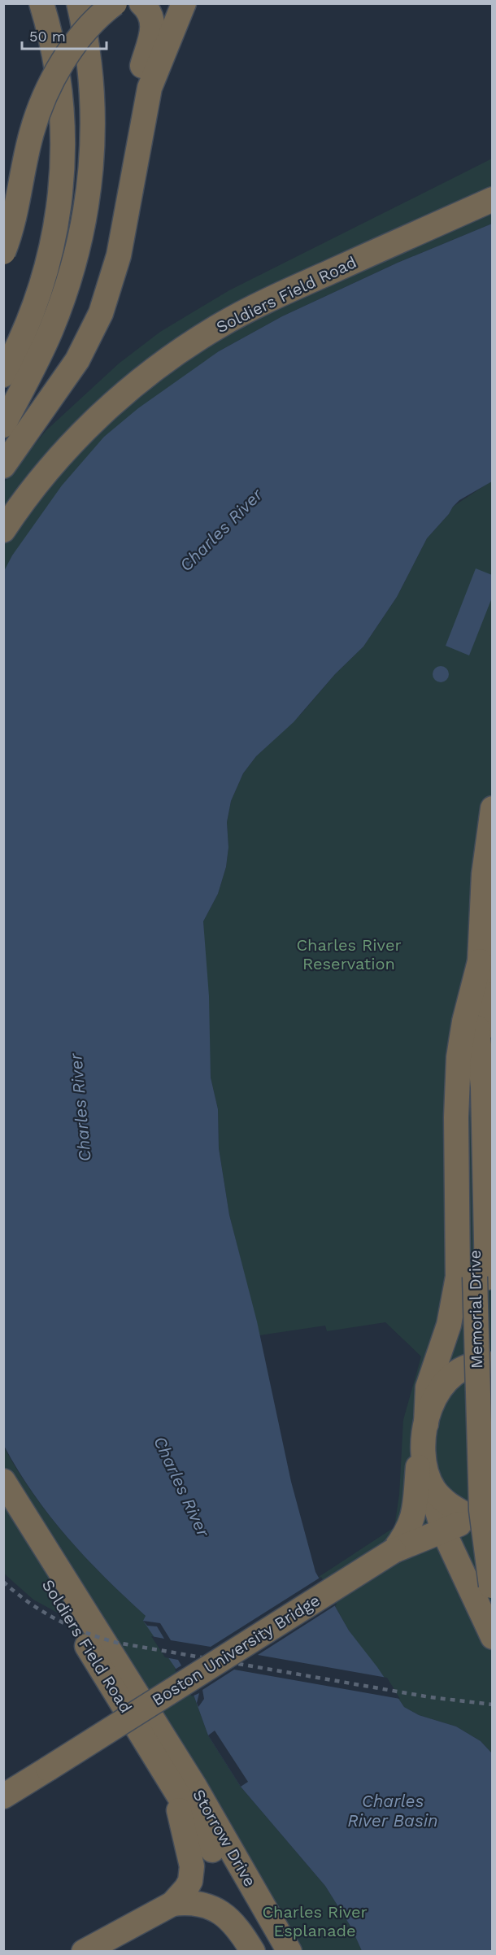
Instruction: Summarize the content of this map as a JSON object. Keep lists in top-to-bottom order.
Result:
{
  "streets": {
    "highway": [
      "Soldiers Field Road",
      "Memorial Drive",
      "Boston University Bridge",
      "Storrow Drive"
    ]
  },
  "crossings": [
    ["Soldiers Field Road", "Storrow Drive"]
  ],
  "water": ["Charles River", "Charles River Basin"],
  "parks": ["Charles River Reservation", "Charles River Esplanade"],
  "scale_bar": "50 m"
}
